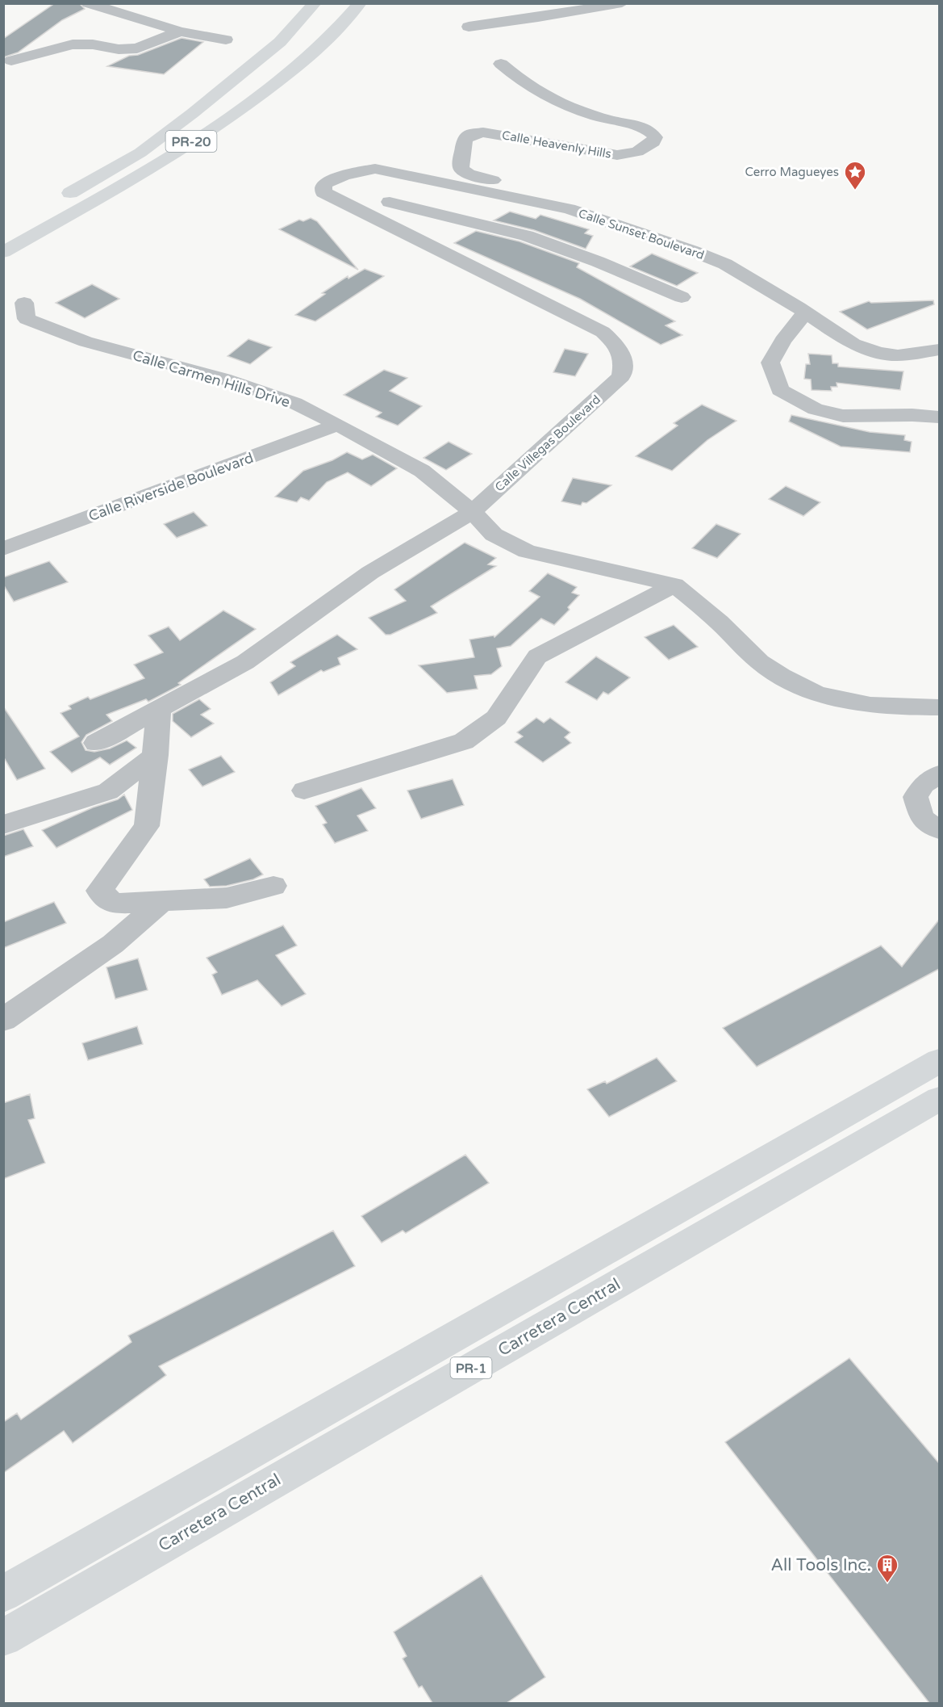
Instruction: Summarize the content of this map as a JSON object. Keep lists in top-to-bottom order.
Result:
{
  "streets": {
    "highway": ["PR-20", "Carretera Central", "PR-1"],
    "street": [
      "Calle Heavenly Hills",
      "Calle Sunset Boulevard",
      "Calle Carmen Hills Drive",
      "Calle Villegas Boulevard",
      "Calle Riverside Boulevard"
    ]
  },
  "crossings": [
    ["Calle Heavenly Hills", "Calle Sunset Boulevard"],
    ["Calle Sunset Boulevard", "Calle Villegas Boulevard"],
    ["Calle Carmen Hills Drive", "Calle Villegas Boulevard"],
    ["Calle Carmen Hills Drive", "Calle Riverside Boulevard"]
  ],
  "places": {
    "place": ["Cerro Magueyes"],
    "building": ["All Tools Inc."]
  }
}
